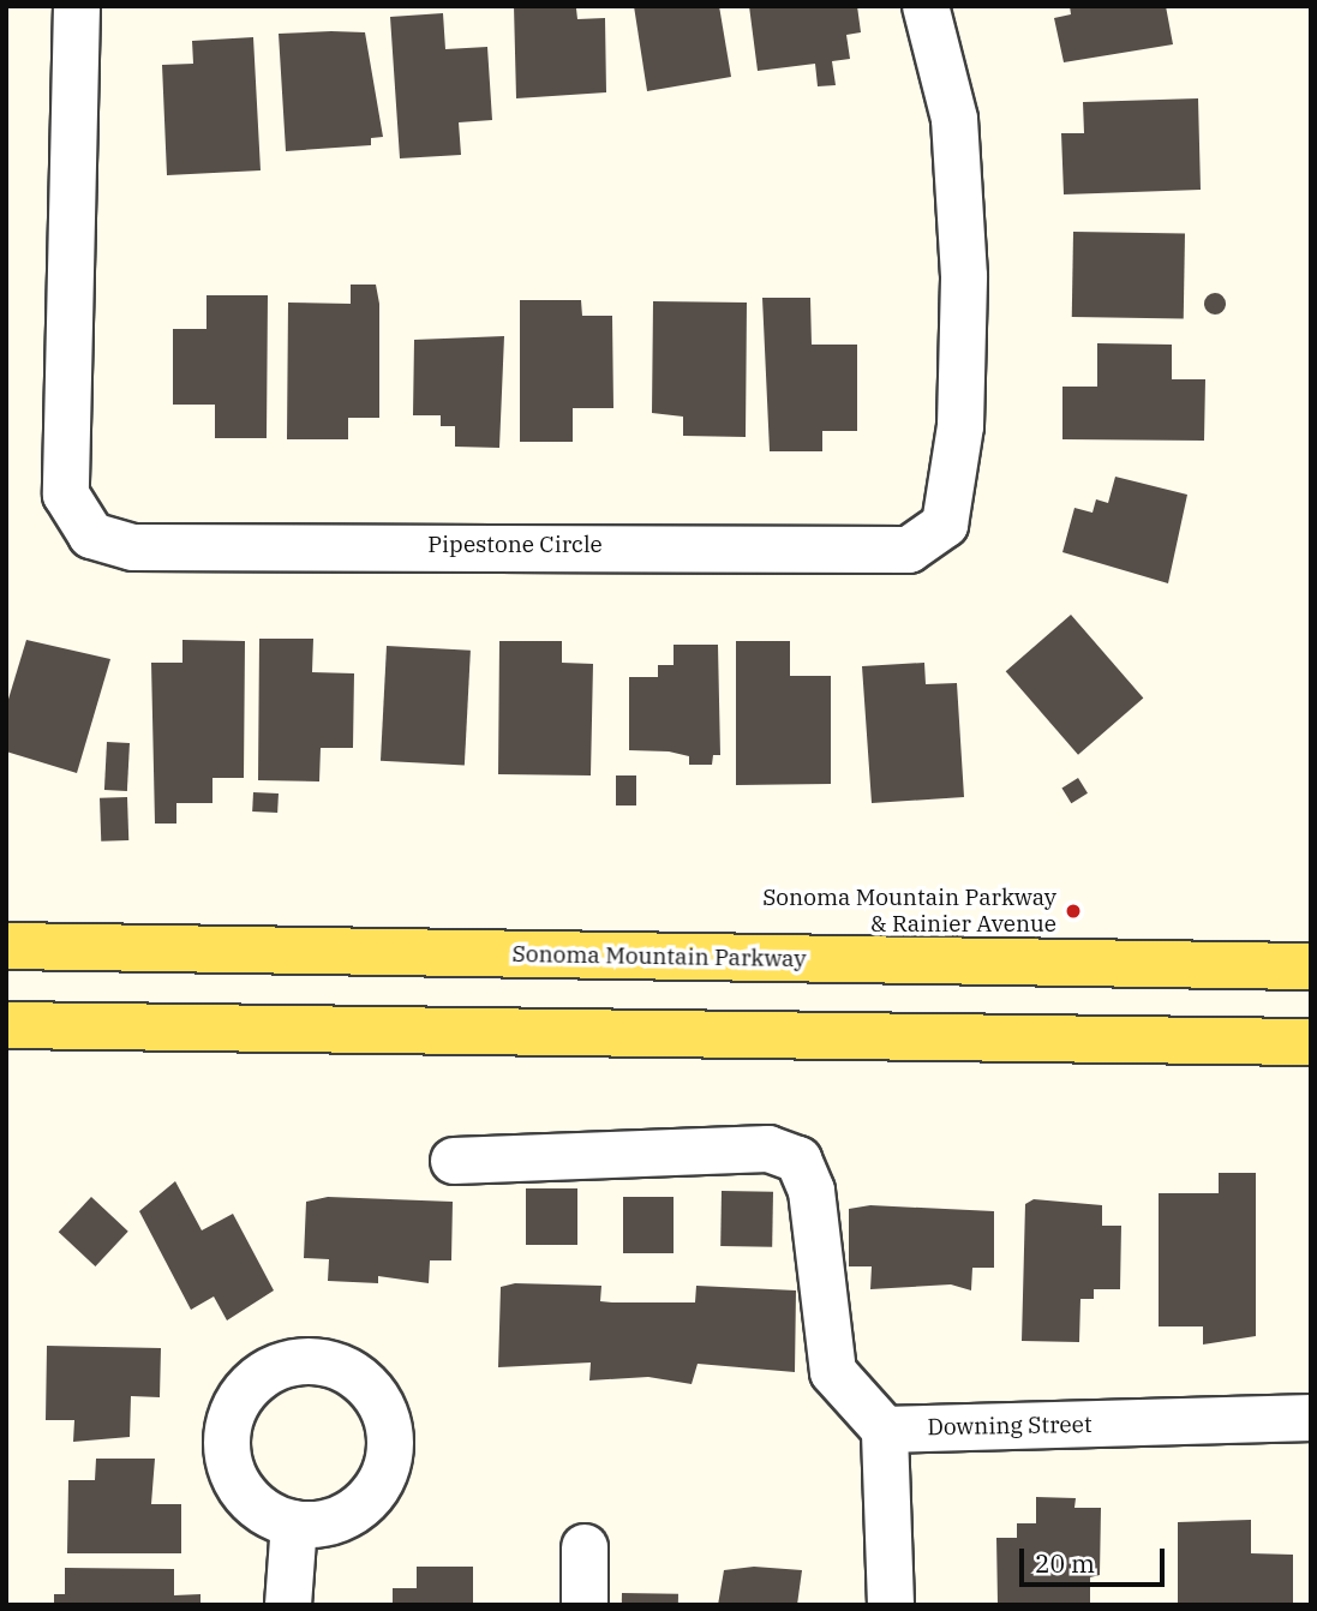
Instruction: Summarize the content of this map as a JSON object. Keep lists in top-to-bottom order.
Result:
{
  "streets": {
    "main road": ["Sonoma Mountain Parkway"],
    "street": ["Pipestone Circle", "Downing Street"]
  },
  "places": ["Sonoma Mountain Parkway & Rainier Avenue"],
  "scale_bar": "20 m"
}
